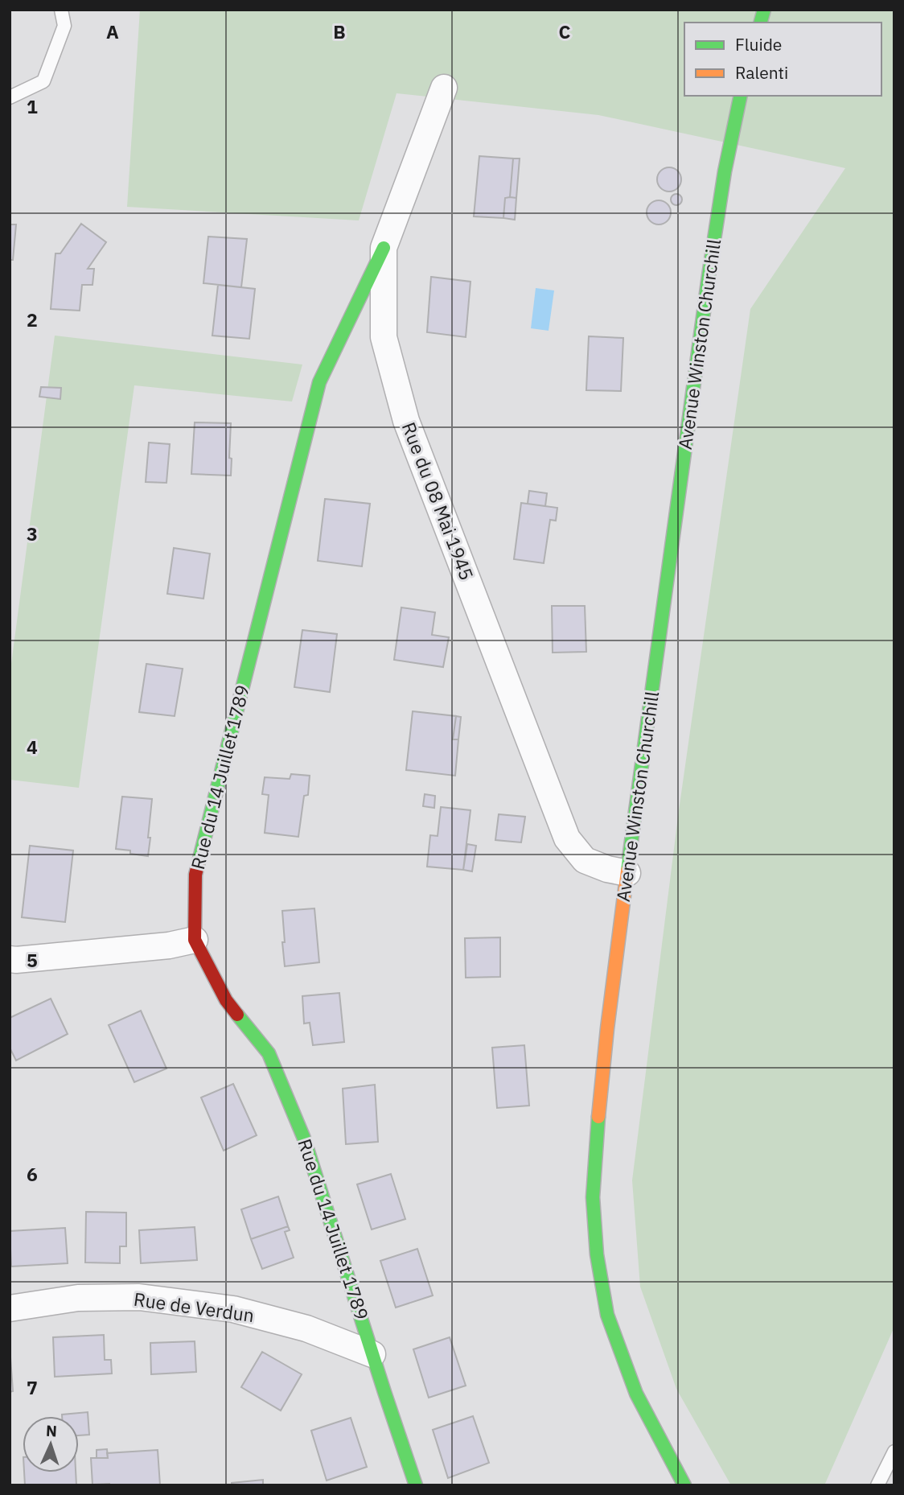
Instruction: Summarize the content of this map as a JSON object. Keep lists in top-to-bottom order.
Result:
{
  "streets": {
    "main road": ["Avenue Winston Churchill", "Rue du 14 Juillet 1789"],
    "street": ["Rue du 08 Mai 1945", "Rue de Verdun"]
  },
  "crossings": [
    ["Avenue Winston Churchill", "Rue du 08 Mai 1945"],
    ["Rue du 08 Mai 1945", "Rue du 14 Juillet 1789"],
    ["Rue du 14 Juillet 1789", "Rue de Verdun"]
  ],
  "legend": ["Fluide", "Ralenti"],
  "north": "top",
  "grid": {
    "columns": ["A", "B", "C"],
    "rows": [
      "1",
      "2",
      "3",
      "4",
      "5",
      "6",
      "7"
    ]
  }
}
